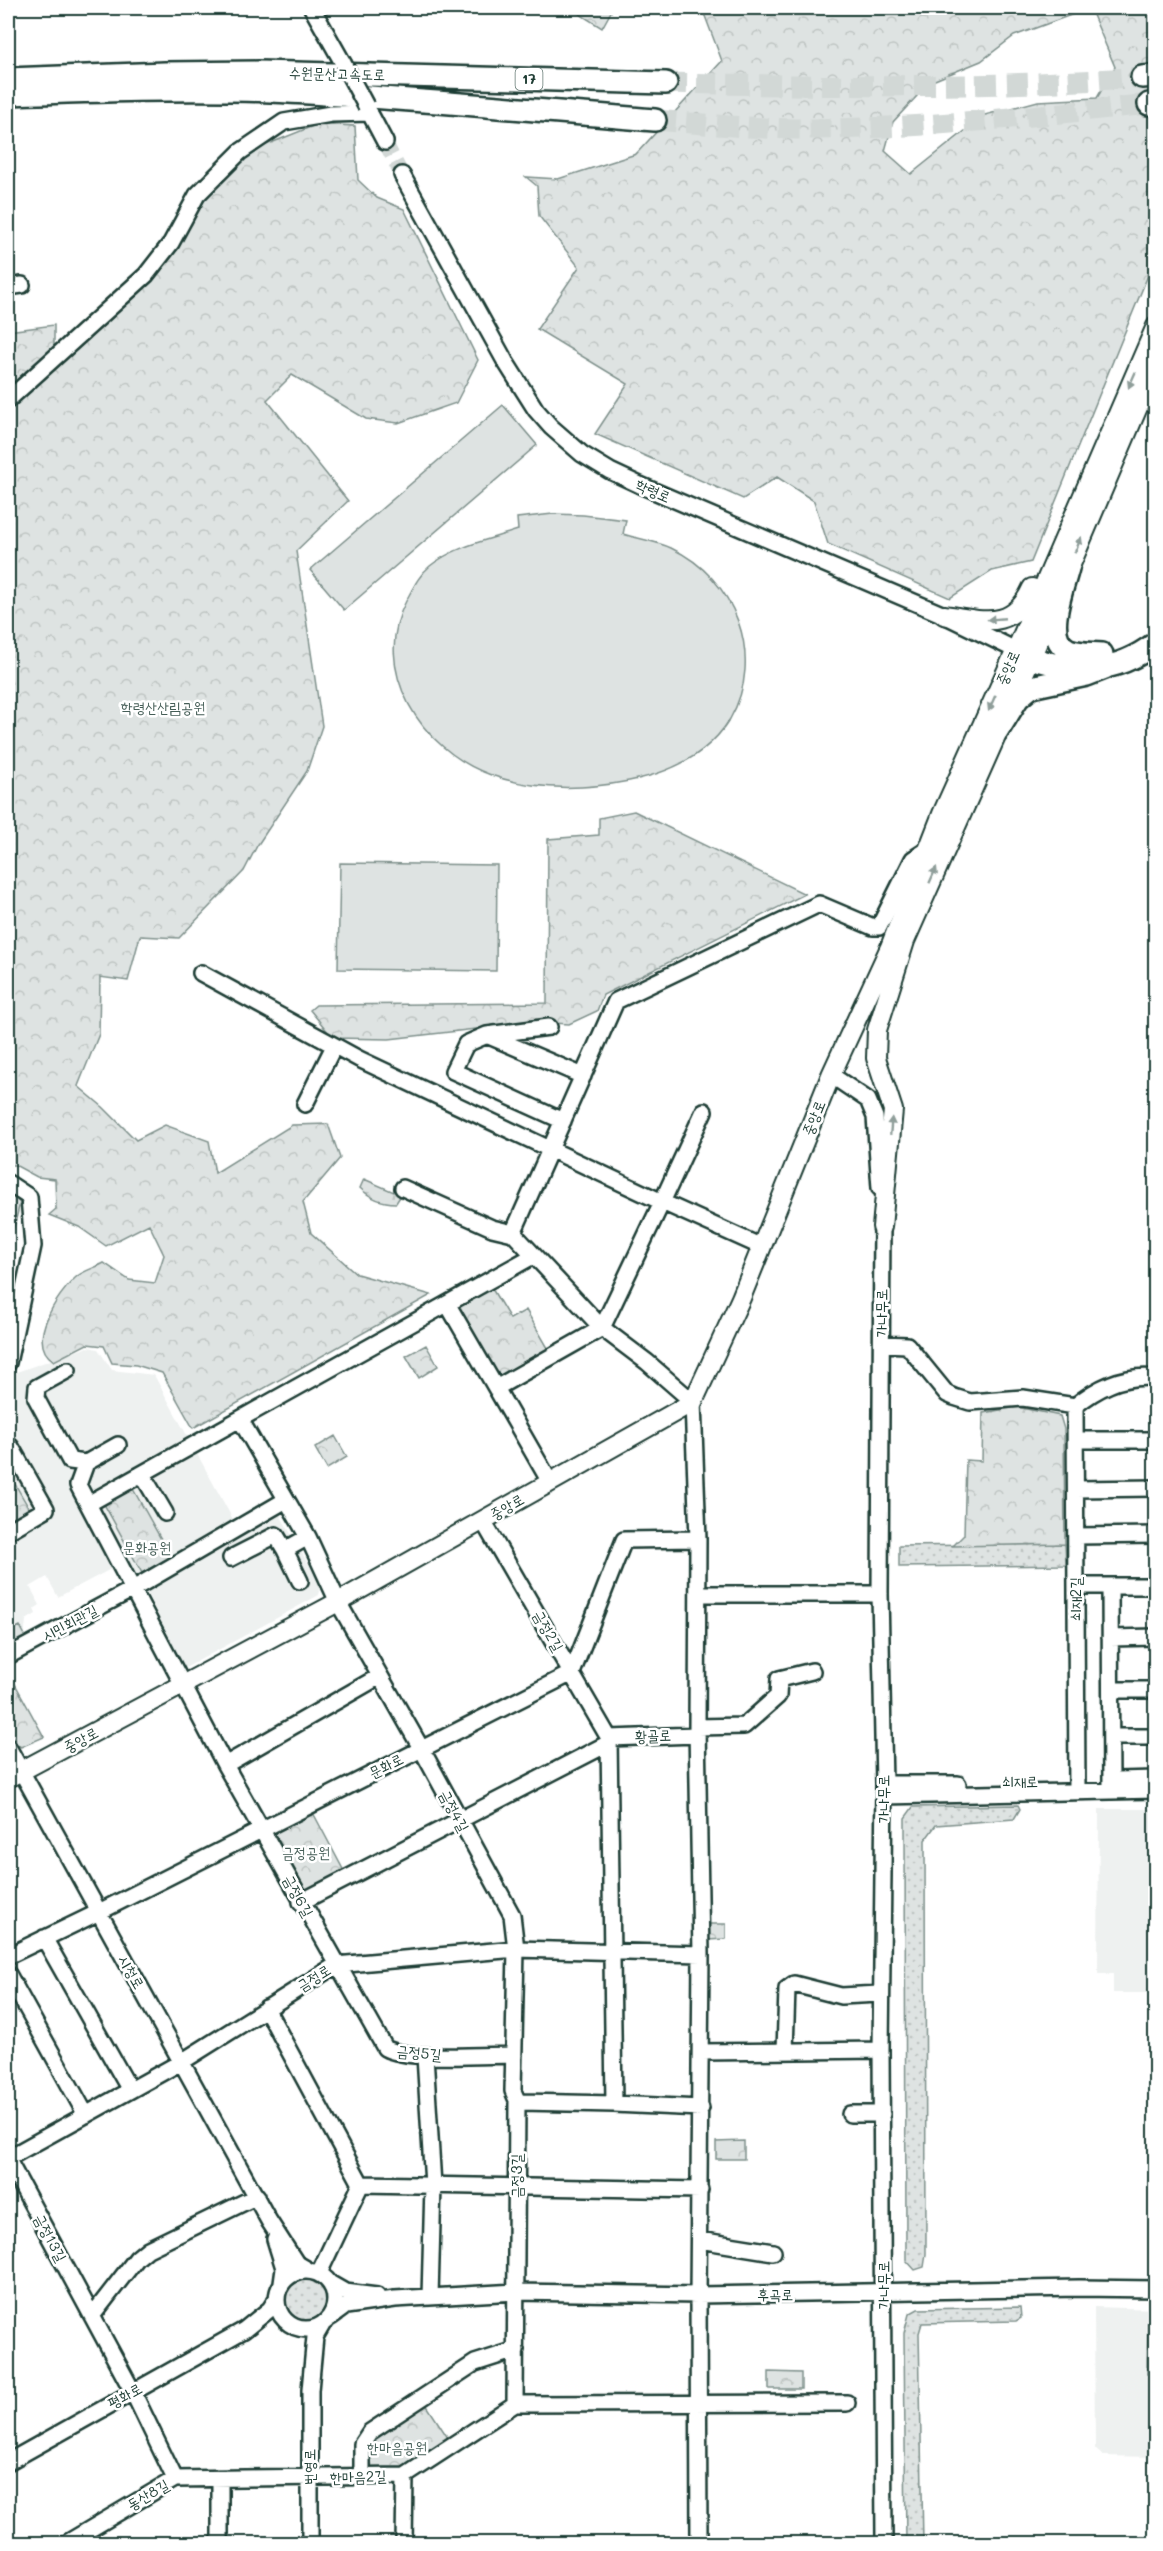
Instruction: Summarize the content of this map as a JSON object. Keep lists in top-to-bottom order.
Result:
{
  "streets": {
    "highway": ["수원문산고속도로", "17"],
    "main road": ["중앙로"],
    "street": [
      "학령로",
      "가나무로",
      "쇠재2길",
      "시민회관길",
      "금정2길",
      "황골로",
      "문화로",
      "금정4길",
      "금정6길",
      "시청로",
      "금정로",
      "금정5길",
      "금정3길",
      "금정13길",
      "후곡로",
      "평화로",
      "번영로",
      "한마음2길",
      "동산8길"
    ]
  },
  "crossings": [
    ["학령로", "중앙로"],
    ["중앙로", "가나무로"],
    ["중앙로", "금정2길"],
    ["중앙로", "금정4길"],
    ["중앙로", "금정6길"],
    ["중앙로", "시청로"],
    ["가나무로", "후곡로"],
    ["시민회관길", "금정4길"],
    ["시민회관길", "금정6길"],
    ["금정2길", "황골로"],
    ["금정2길", "문화로"],
    ["금정2길", "금정로"],
    ["문화로", "금정4길"],
    ["문화로", "금정6길"],
    ["문화로", "시청로"],
    ["금정4길", "금정로"],
    ["금정4길", "금정3길"],
    ["금정6길", "금정로"],
    ["금정6길", "금정5길"],
    ["시청로", "금정로"],
    ["금정로", "금정5길"],
    ["금정로", "금정3길"],
    ["금정로", "금정13길"],
    ["금정5길", "금정3길"],
    ["금정3길", "후곡로"],
    ["금정13길", "평화로"],
    ["금정13길", "동산8길"],
    ["번영로", "한마음2길"],
    ["번영로", "동산8길"],
    ["한마음2길", "동산8길"]
  ],
  "parks": [
    "학령산산림공원",
    "문화공원",
    "금정공원",
    "한마음공원"
  ]
}
